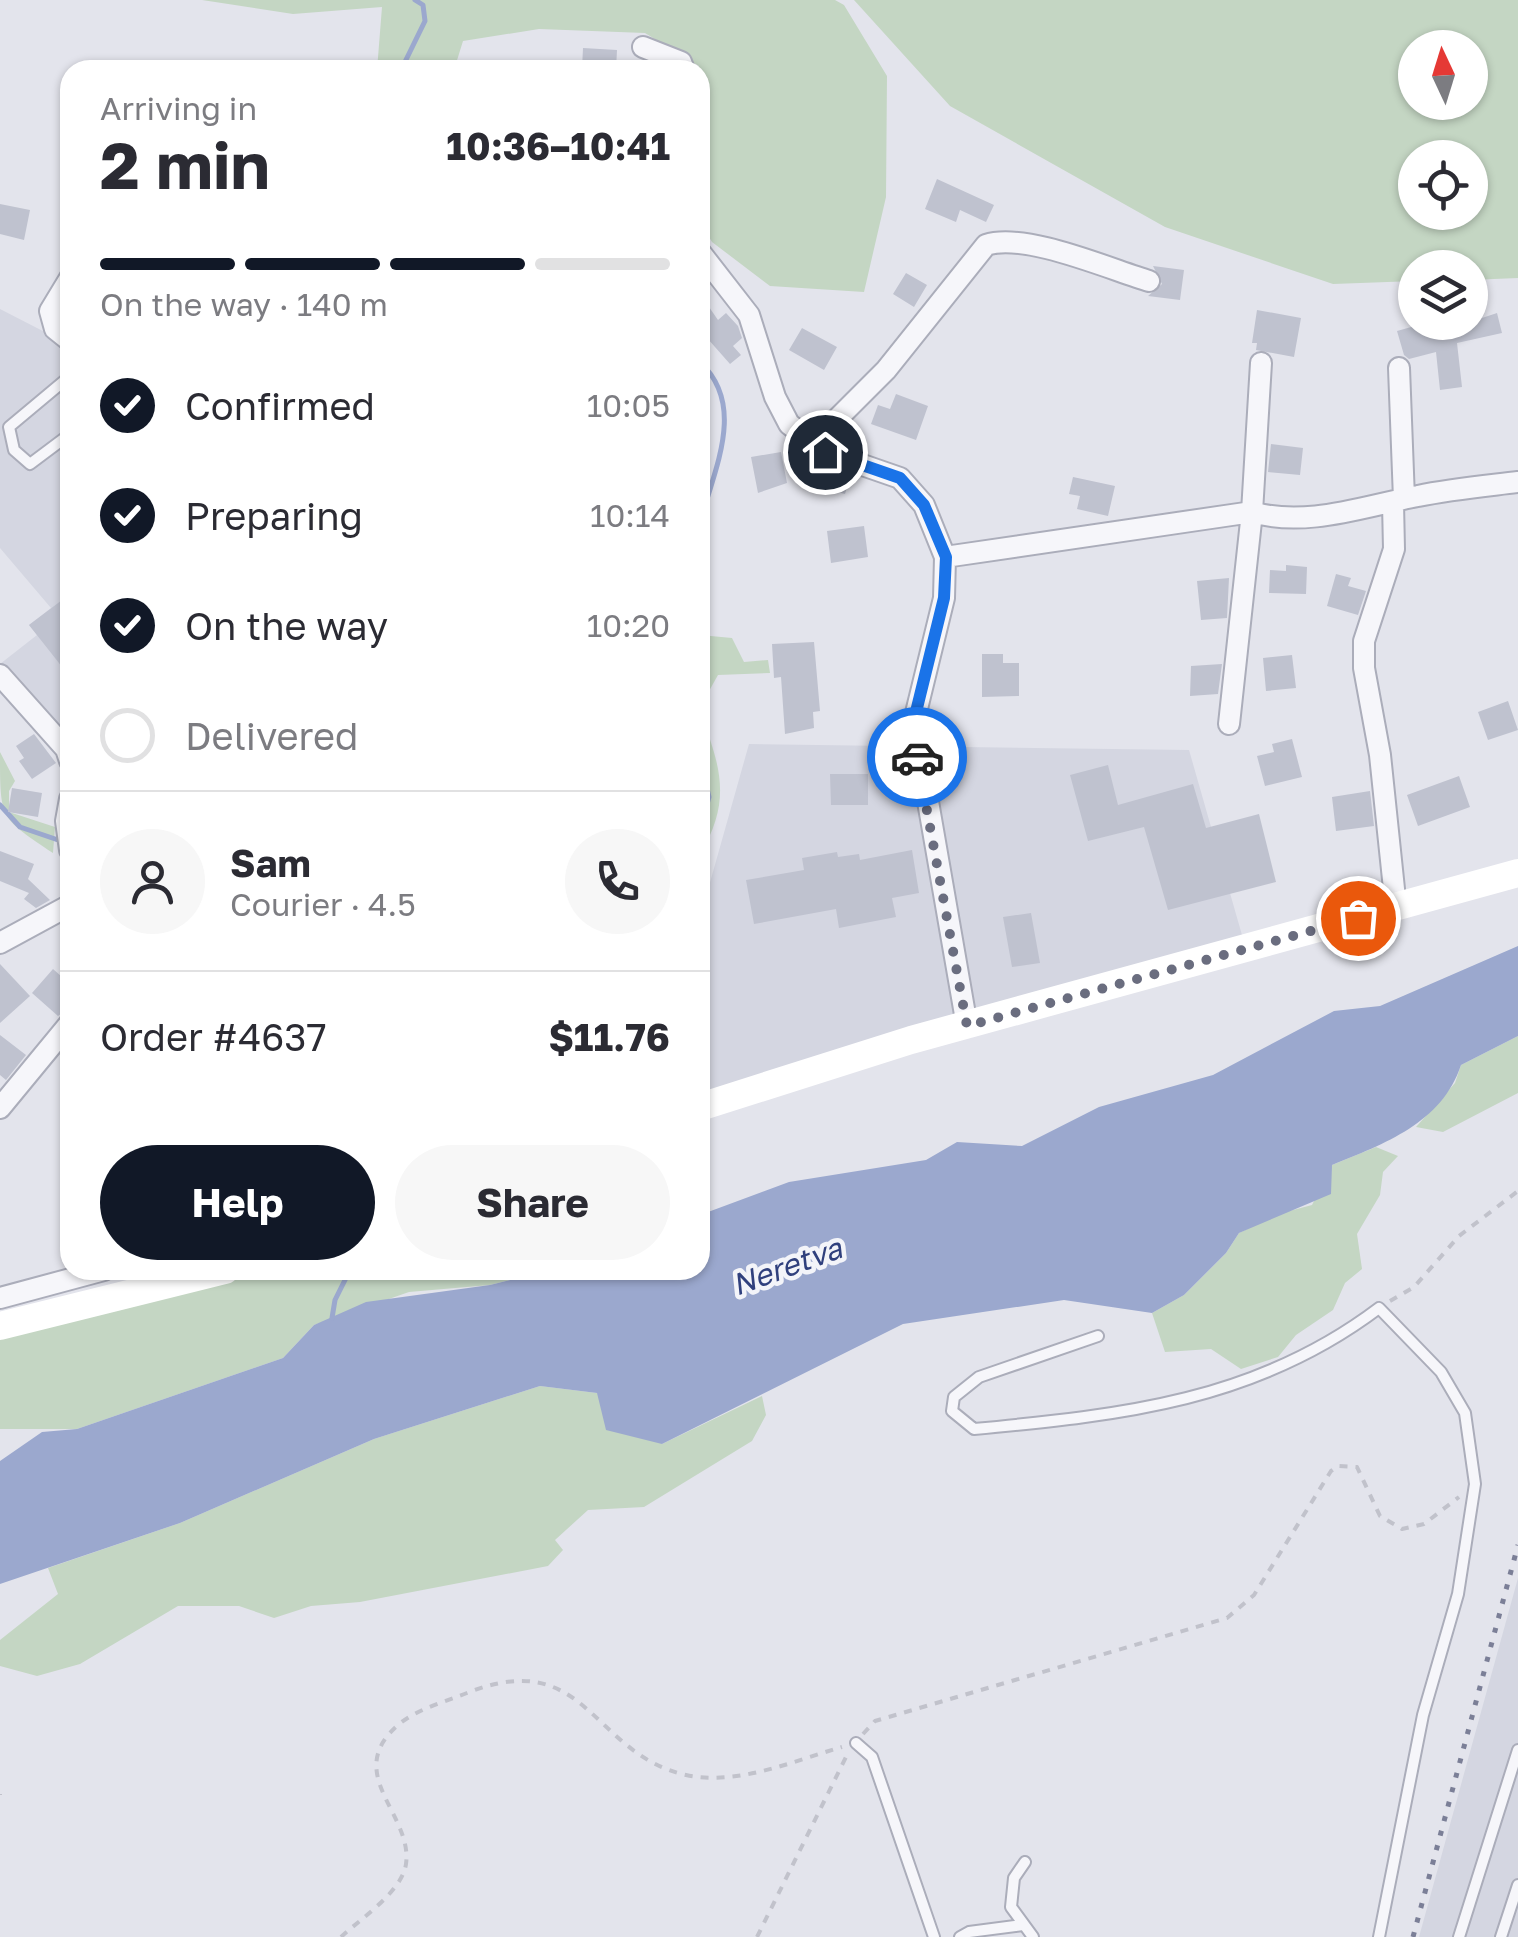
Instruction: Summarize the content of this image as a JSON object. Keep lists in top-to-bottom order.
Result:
{
  "water": ["Neretva"],
  "north": "top",
  "page": {
    "heading": ["2 min", "Arriving in", "10:36–10:41"],
    "panel": [
      "Sam",
      "Courier · 4.5",
      "Order #4637",
      "$11.76"
    ],
    "bar": "On the way · 140 m",
    "list": [
      ["Confirmed", "10:05"],
      ["Preparing", "10:14"],
      ["On the way", "10:20"],
      "Delivered"
    ],
    "buttons": ["Help", "Share"]
  }
}
